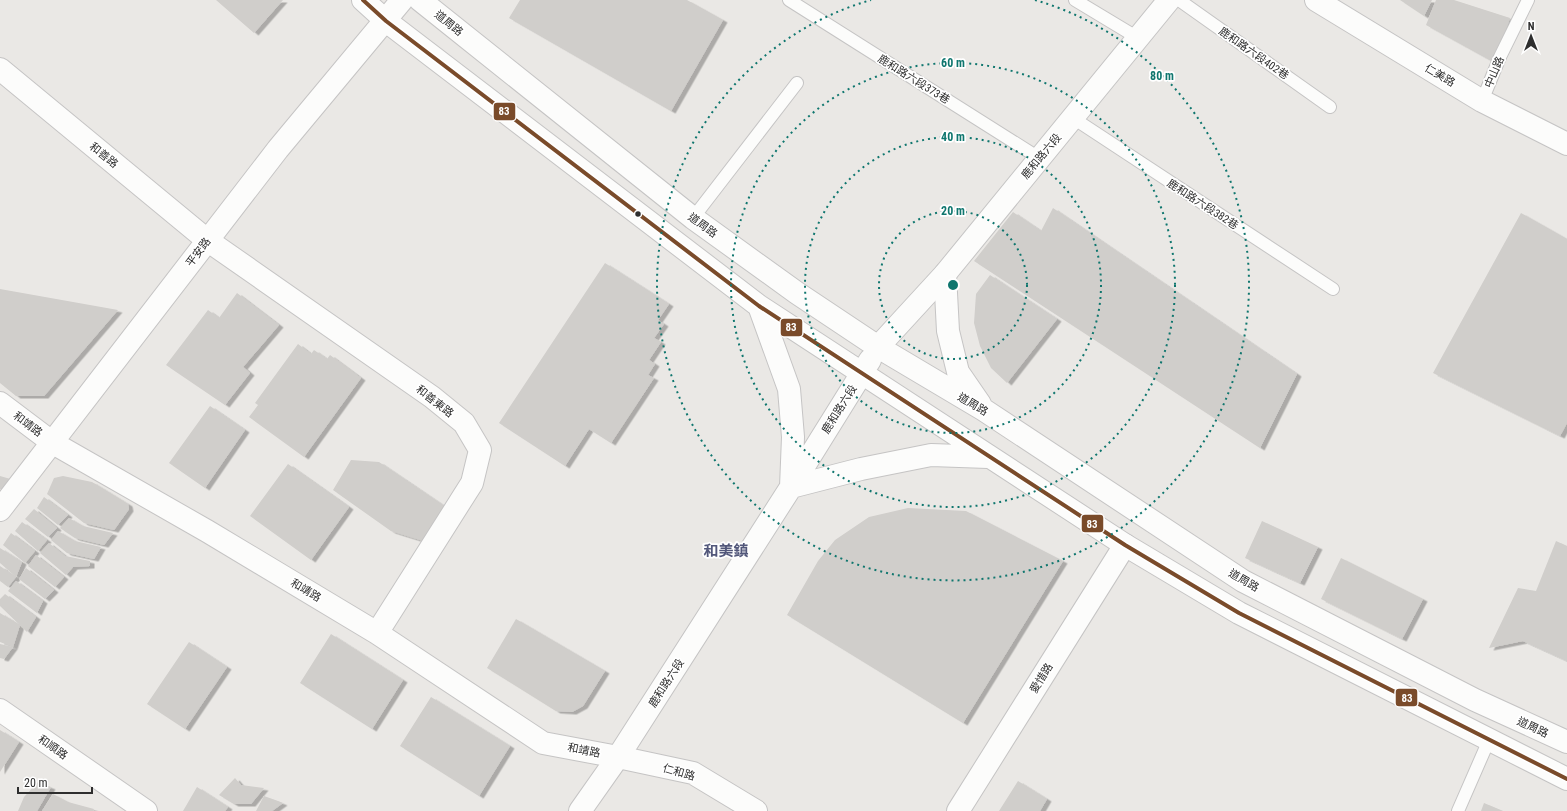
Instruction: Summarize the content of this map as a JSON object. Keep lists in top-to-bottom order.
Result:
{
  "streets": {
    "main road": [
      "道周路",
      "仁美路",
      "和善路",
      "鹿和路六段",
      "平安路",
      "和善東路",
      "和靖路",
      "愛惜路",
      "和順路",
      "仁和路"
    ],
    "lane": [
      "鹿和路六段402巷",
      "中山路",
      "鹿和路六段373巷",
      "鹿和路六段382巷"
    ]
  },
  "crossings": [
    ["道周路", "鹿和路六段"],
    ["中山路", "仁美路"],
    ["鹿和路六段373巷", "鹿和路六段"],
    ["和善路", "平安路"],
    ["和善路", "和善東路"],
    ["鹿和路六段", "鹿和路六段382巷"],
    ["鹿和路六段", "和靖路"],
    ["鹿和路六段", "仁和路"],
    ["平安路", "和善東路"],
    ["平安路", "和靖路"],
    ["和善東路", "和靖路"],
    ["和靖路", "仁和路"]
  ],
  "districts": ["和美鎮"],
  "lines": ["transit line 83"],
  "scale_bar": "20 m",
  "north": "top",
  "rings": [
    "60 m",
    "80 m",
    "40 m",
    "20 m"
  ]
}
